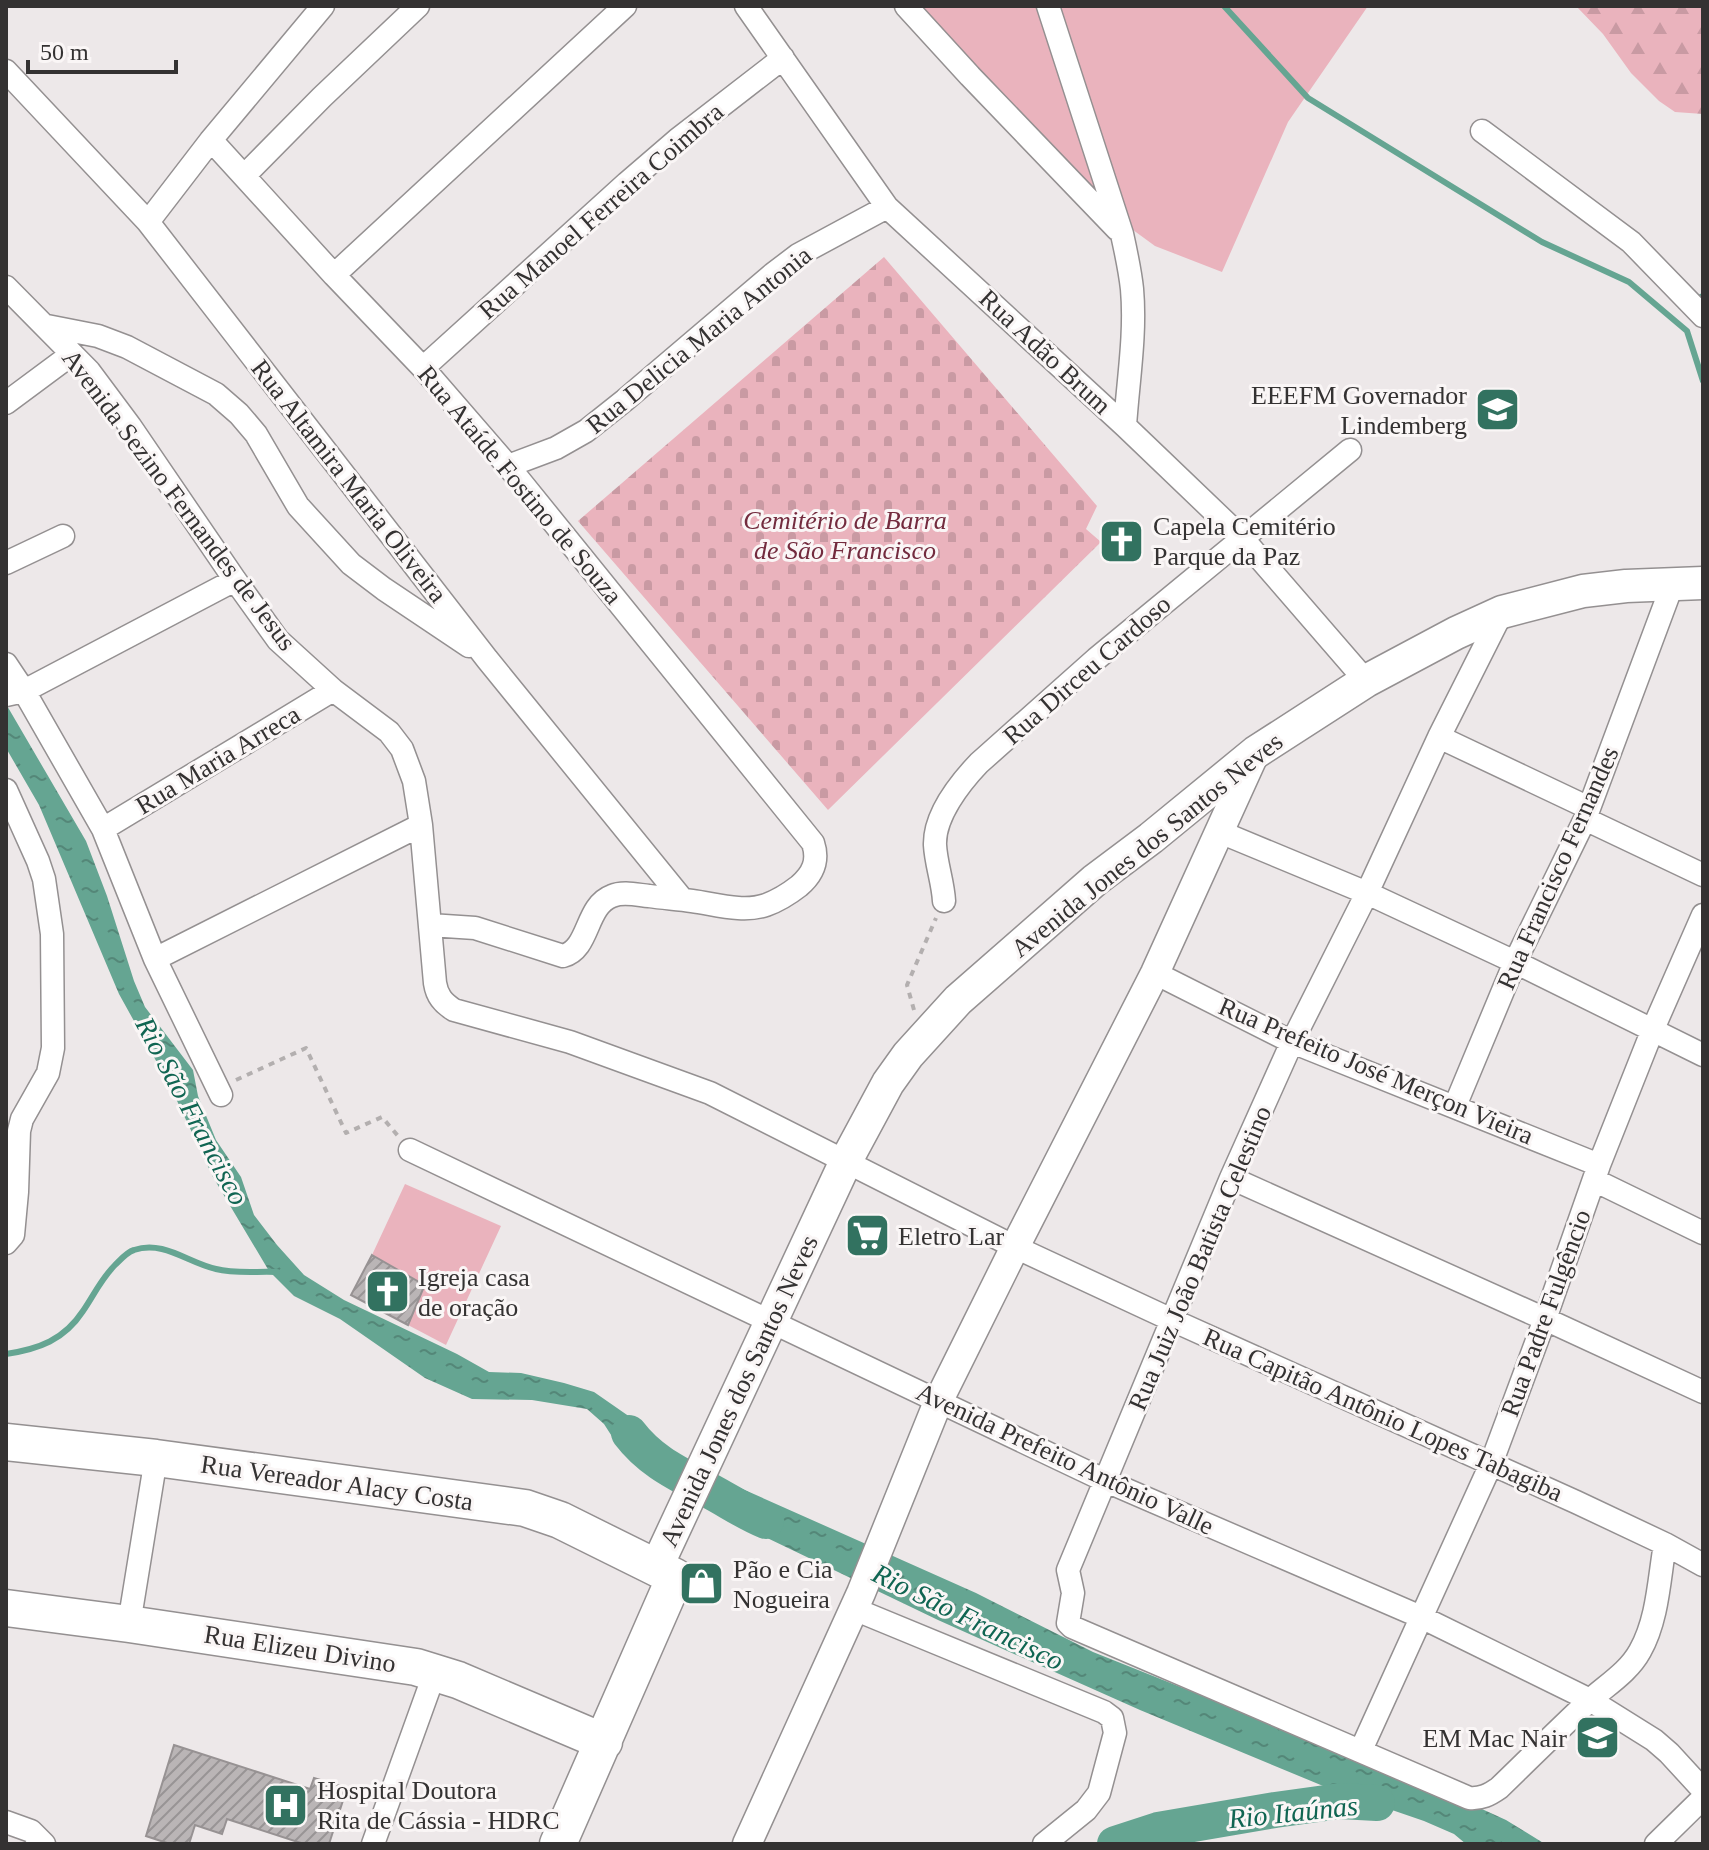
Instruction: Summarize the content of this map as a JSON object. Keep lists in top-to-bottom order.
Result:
{
  "streets": {
    "main road": ["Avenida Jones dos Santos Neves", "Rua Vereador Alacy Costa", "Rua Elizeu Divino"],
    "street": [
      "Rua Manoel Ferreira Coimbra",
      "Rua Delicia Maria Antonia",
      "Rua Adão Brum",
      "Rua Altamira Maria Oliveira",
      "Rua Ataíde Fostino de Souza",
      "Avenida Sezino Fernandes de Jesus",
      "Rua Dirceu Cardoso",
      "Rua Maria Arreca",
      "Rua Francisco Fernandes",
      "Rua Prefeito José Merçon Vieira",
      "Rua Juiz João Batista Celestino",
      "Rua Padre Fulgêncio",
      "Rua Capitão Antônio Lopes Tabagiba",
      "Avenida Prefeito Antônio Valle"
    ]
  },
  "crossings": [
    ["Rua Manoel Ferreira Coimbra", "Rua Adão Brum"],
    ["Rua Manoel Ferreira Coimbra", "Rua Ataíde Fostino de Souza"],
    ["Rua Delicia Maria Antonia", "Rua Adão Brum"],
    ["Rua Delicia Maria Antonia", "Rua Ataíde Fostino de Souza"],
    ["Rua Adão Brum", "Rua Dirceu Cardoso"],
    ["Rua Adão Brum", "Avenida Jones dos Santos Neves"],
    ["Rua Altamira Maria Oliveira", "Rua Ataíde Fostino de Souza"],
    ["Avenida Sezino Fernandes de Jesus", "Rua Maria Arreca"],
    ["Avenida Sezino Fernandes de Jesus", "Avenida Jones dos Santos Neves"],
    ["Avenida Sezino Fernandes de Jesus", "Rua Capitão Antônio Lopes Tabagiba"],
    ["Avenida Jones dos Santos Neves", "Rua Francisco Fernandes"],
    ["Avenida Jones dos Santos Neves", "Rua Juiz João Batista Celestino"],
    ["Avenida Jones dos Santos Neves", "Rua Capitão Antônio Lopes Tabagiba"],
    ["Avenida Jones dos Santos Neves", "Avenida Prefeito Antônio Valle"],
    ["Avenida Jones dos Santos Neves", "Rua Vereador Alacy Costa"],
    ["Avenida Jones dos Santos Neves", "Rua Elizeu Divino"],
    ["Rua Francisco Fernandes", "Rua Prefeito José Merçon Vieira"],
    ["Rua Prefeito José Merçon Vieira", "Rua Juiz João Batista Celestino"],
    ["Rua Prefeito José Merçon Vieira", "Rua Padre Fulgêncio"],
    ["Rua Juiz João Batista Celestino", "Rua Padre Fulgêncio"],
    ["Rua Juiz João Batista Celestino", "Rua Capitão Antônio Lopes Tabagiba"],
    ["Rua Juiz João Batista Celestino", "Avenida Prefeito Antônio Valle"],
    ["Rua Padre Fulgêncio", "Rua Capitão Antônio Lopes Tabagiba"],
    ["Rua Padre Fulgêncio", "Avenida Prefeito Antônio Valle"]
  ],
  "water": ["Rio São Francisco", "Rio Itaúnas"],
  "parks": ["Cemitério de Barra de São Francisco"],
  "places": {
    "school or university": ["EEEFM Governador Lindemberg", "EM Mac Nair"],
    "church": ["Capela Cemitério Parque da Paz", "Igreja casa de oração"],
    "supermarket": ["Eletro Lar"],
    "shop": ["Pão e Cia Nogueira"],
    "hospital": ["Hospital Doutora Rita de Cássia - HDRC"]
  },
  "scale_bar": "50 m"
}
